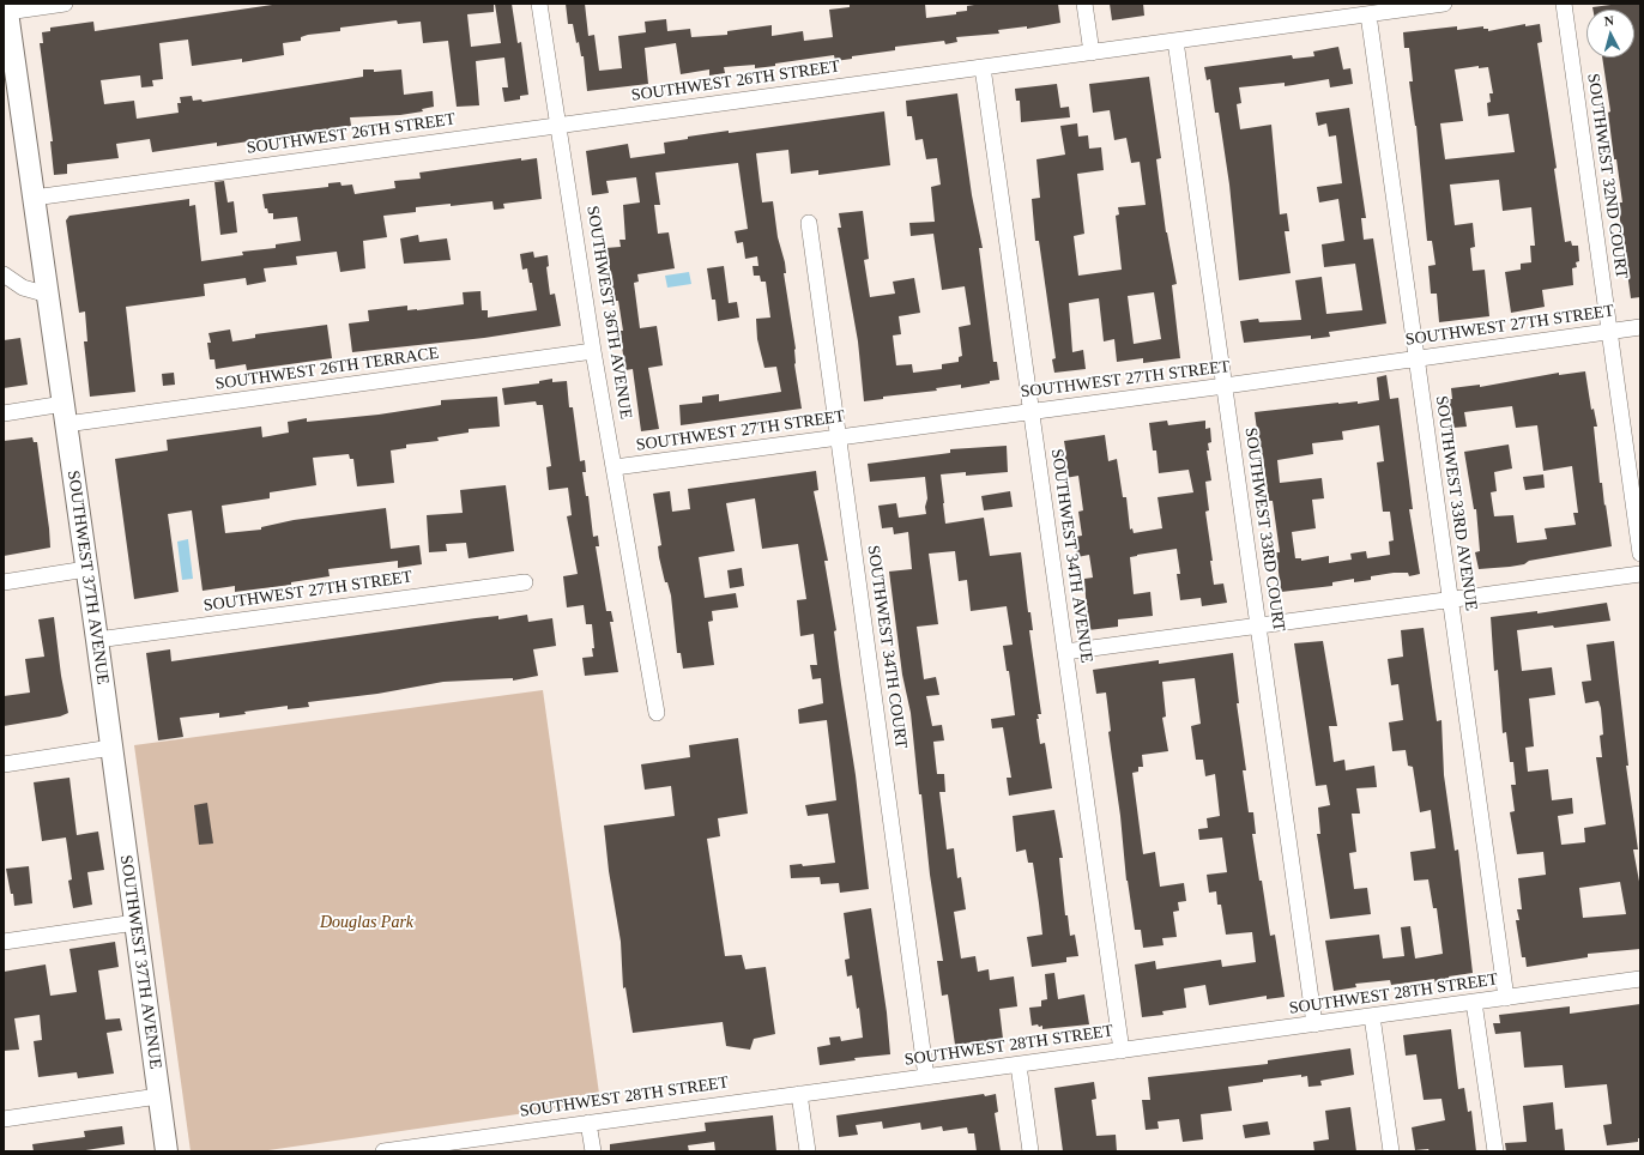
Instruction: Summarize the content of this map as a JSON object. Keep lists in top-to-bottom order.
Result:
{
  "streets": {
    "main road": ["SOUTHWEST 37TH AVENUE"],
    "street": [
      "SOUTHWEST 26TH STREET",
      "SOUTHWEST 32ND COURT",
      "SOUTHWEST 36TH AVENUE",
      "SOUTHWEST 27TH STREET",
      "SOUTHWEST 26TH TERRACE",
      "SOUTHWEST 33RD AVENUE",
      "SOUTHWEST 33RD COURT",
      "SOUTHWEST 34TH AVENUE",
      "SOUTHWEST 34TH COURT",
      "SOUTHWEST 28TH STREET"
    ]
  },
  "crossings": [
    ["SOUTHWEST 26TH STREET", "SOUTHWEST 36TH AVENUE"],
    ["SOUTHWEST 26TH STREET", "SOUTHWEST 33RD AVENUE"],
    ["SOUTHWEST 26TH STREET", "SOUTHWEST 33RD COURT"],
    ["SOUTHWEST 26TH STREET", "SOUTHWEST 34TH AVENUE"],
    ["SOUTHWEST 26TH STREET", "SOUTHWEST 37TH AVENUE"],
    ["SOUTHWEST 32ND COURT", "SOUTHWEST 27TH STREET"],
    ["SOUTHWEST 36TH AVENUE", "SOUTHWEST 27TH STREET"],
    ["SOUTHWEST 36TH AVENUE", "SOUTHWEST 26TH TERRACE"],
    ["SOUTHWEST 27TH STREET", "SOUTHWEST 33RD AVENUE"],
    ["SOUTHWEST 27TH STREET", "SOUTHWEST 33RD COURT"],
    ["SOUTHWEST 27TH STREET", "SOUTHWEST 34TH AVENUE"],
    ["SOUTHWEST 27TH STREET", "SOUTHWEST 37TH AVENUE"],
    ["SOUTHWEST 27TH STREET", "SOUTHWEST 34TH COURT"],
    ["SOUTHWEST 26TH TERRACE", "SOUTHWEST 37TH AVENUE"],
    ["SOUTHWEST 33RD AVENUE", "SOUTHWEST 28TH STREET"],
    ["SOUTHWEST 33RD COURT", "SOUTHWEST 28TH STREET"],
    ["SOUTHWEST 34TH AVENUE", "SOUTHWEST 28TH STREET"],
    ["SOUTHWEST 34TH COURT", "SOUTHWEST 28TH STREET"]
  ],
  "parks": ["Douglas Park"],
  "north": "top"
}
